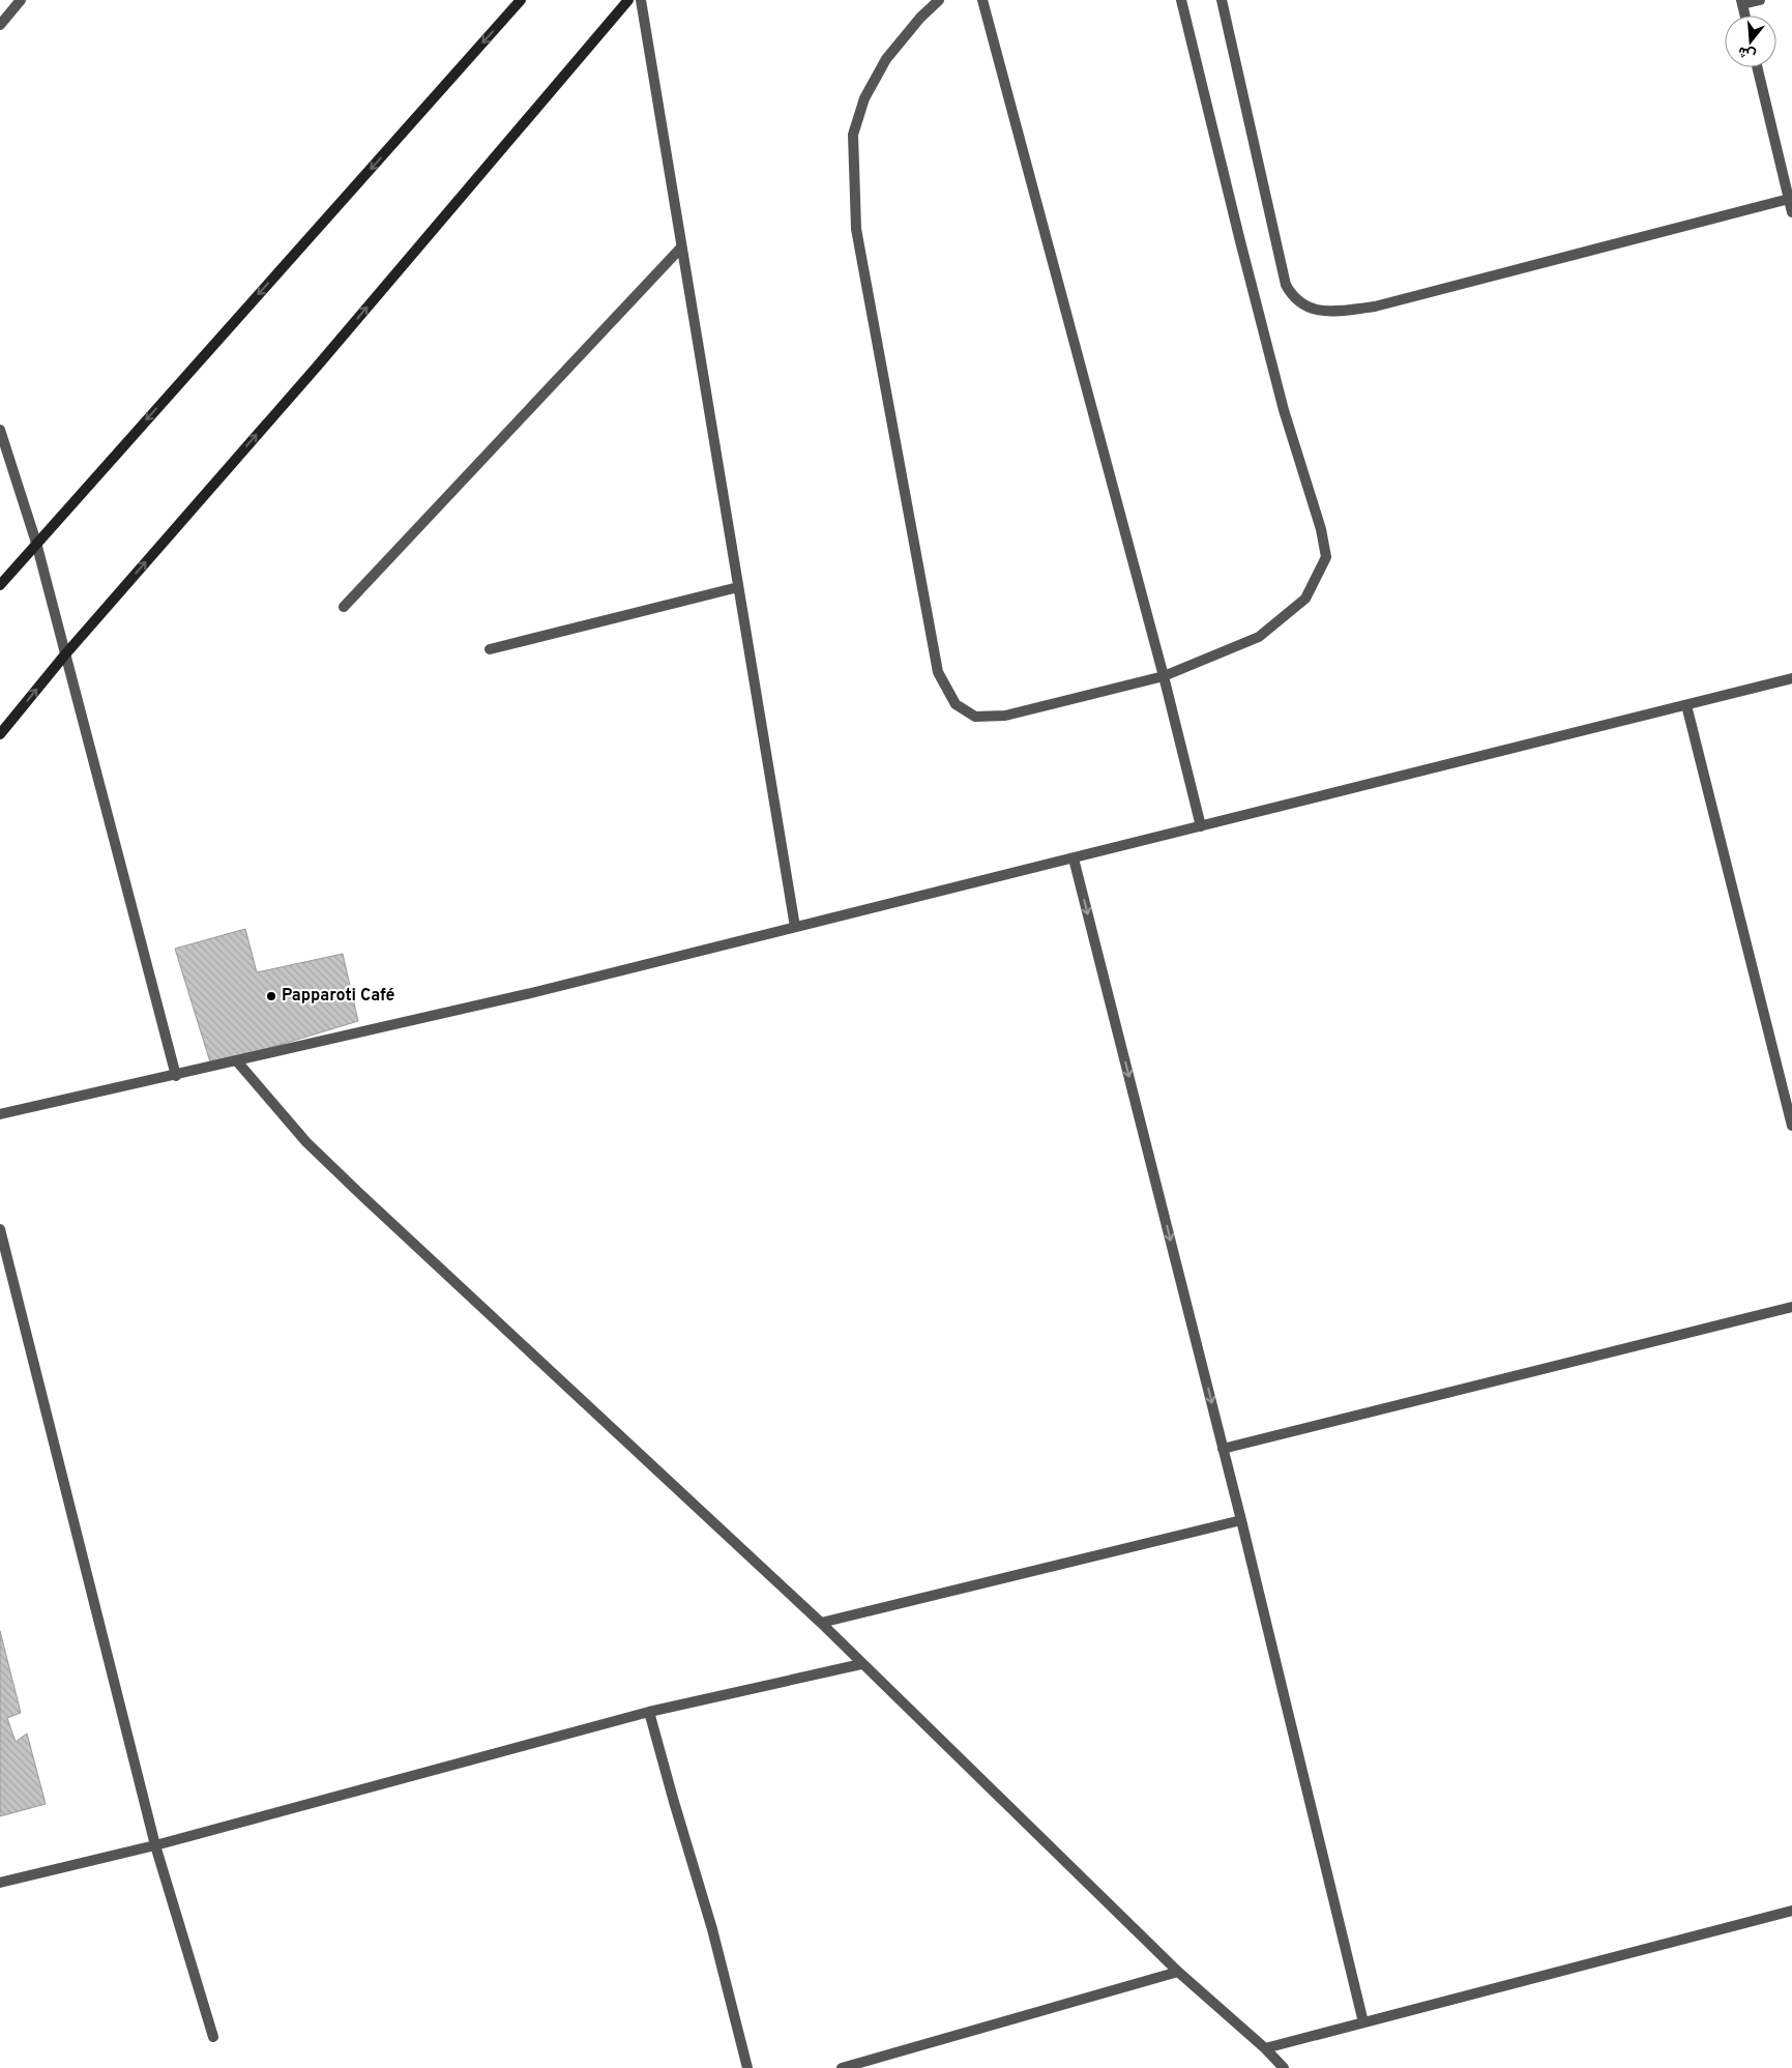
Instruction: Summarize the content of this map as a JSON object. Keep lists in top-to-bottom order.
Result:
{
  "places": ["Papparoti Café"],
  "north": "bottom"
}
